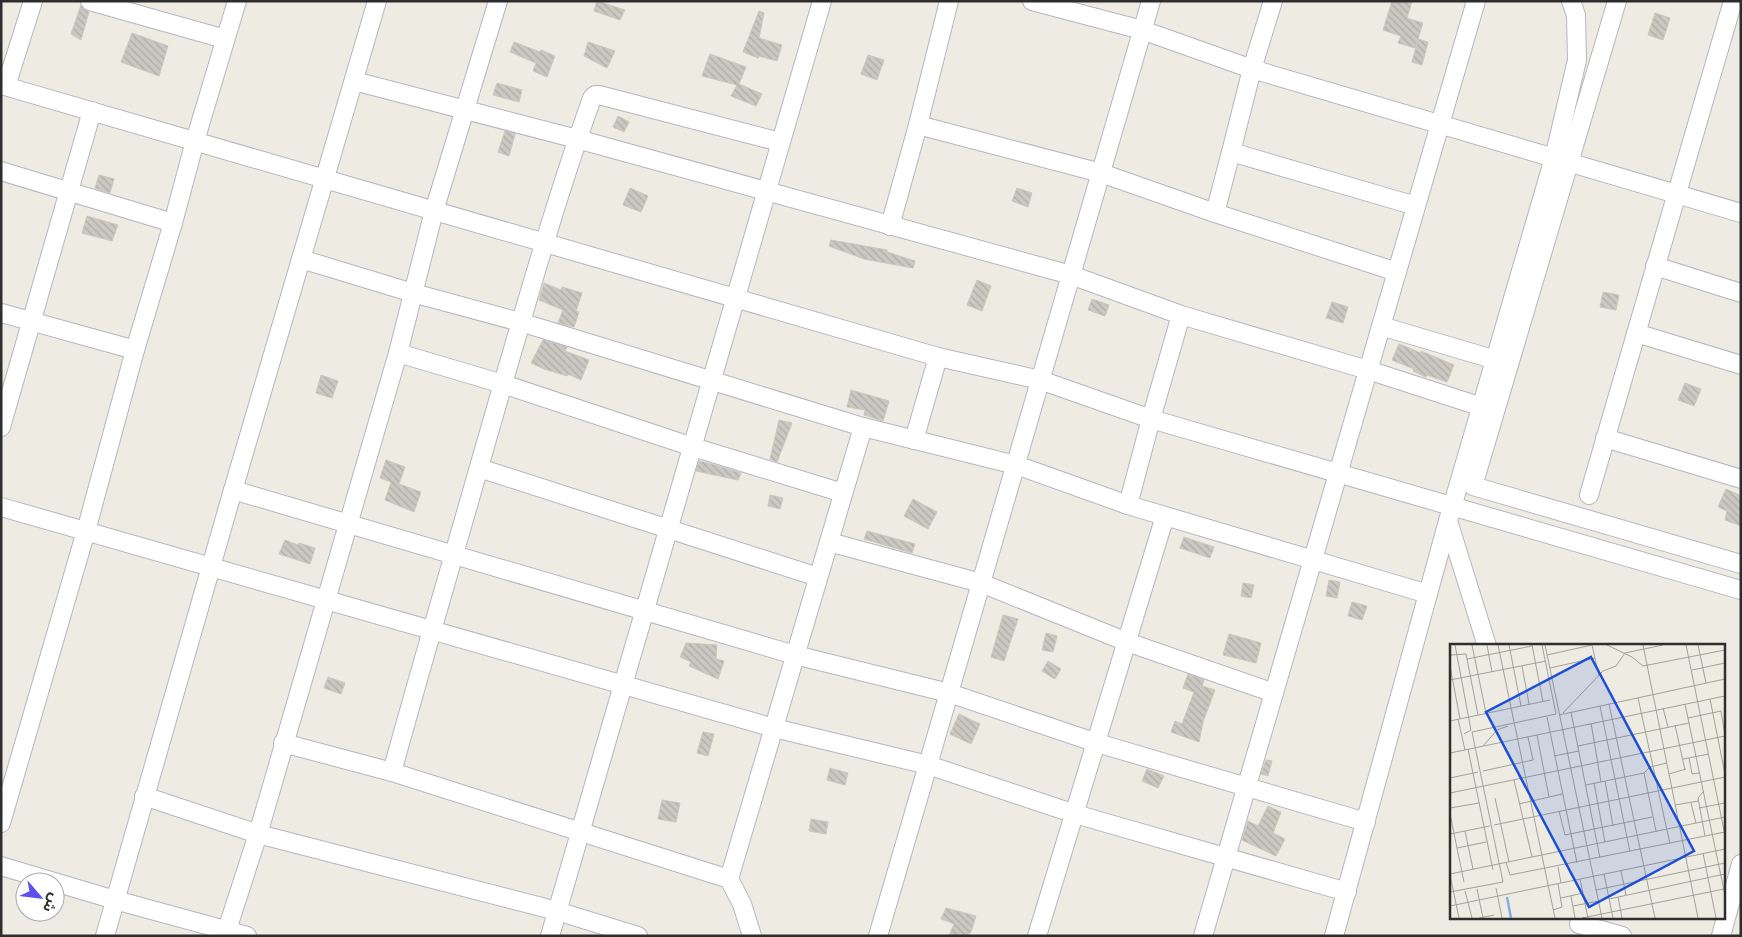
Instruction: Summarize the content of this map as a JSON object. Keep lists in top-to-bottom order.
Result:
{
  "north": "bottom right"
}
